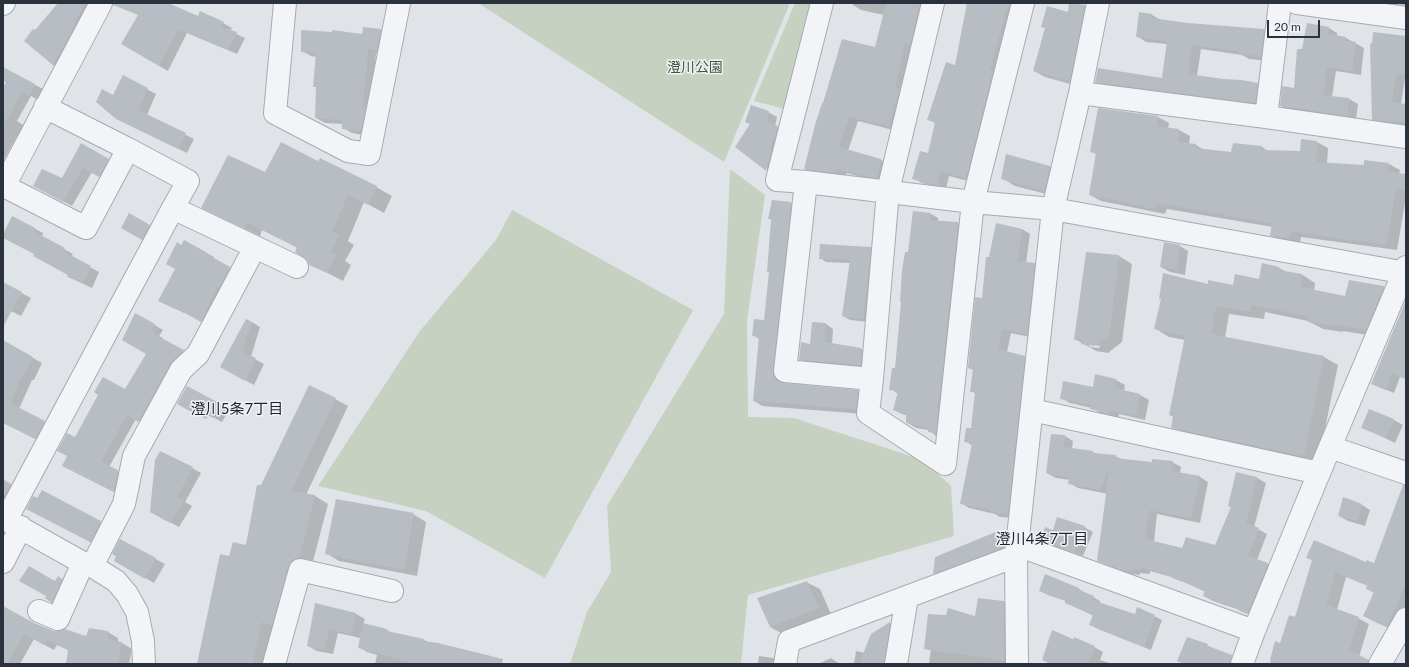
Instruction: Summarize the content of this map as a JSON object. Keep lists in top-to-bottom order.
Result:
{
  "districts": ["澄川5条7丁目", "澄川4条7丁目"],
  "parks": ["澄川公園"],
  "scale_bar": "20 m"
}
